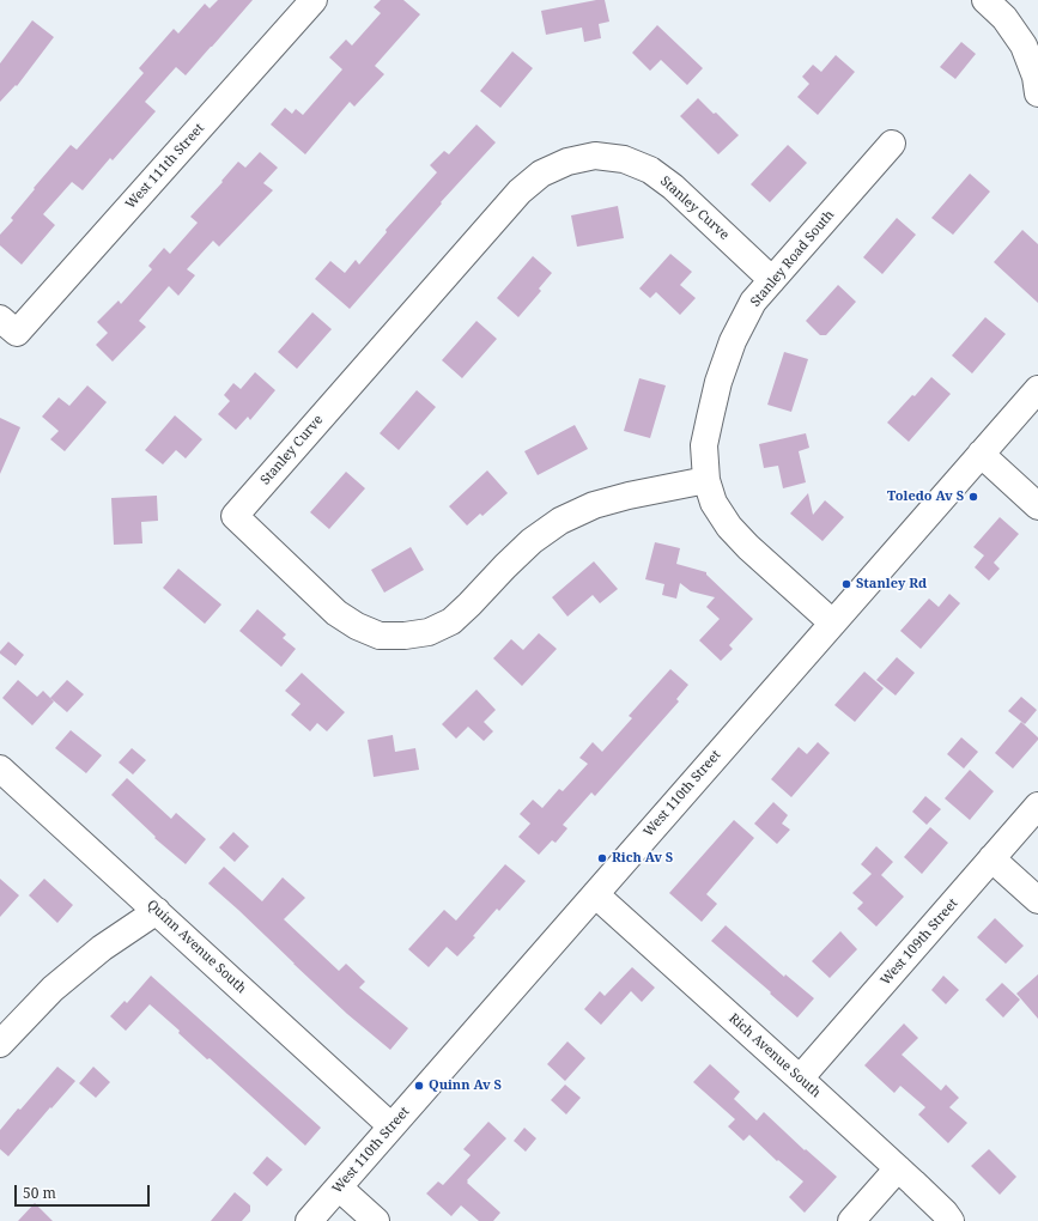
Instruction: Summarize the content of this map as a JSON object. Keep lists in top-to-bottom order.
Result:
{
  "streets": {
    "street": [
      "West 111th Street",
      "Stanley Curve",
      "Stanley Road South",
      "West 110th Street",
      "West 109th Street",
      "Quinn Avenue South",
      "Rich Avenue South"
    ]
  },
  "crossings": [
    ["Stanley Curve", "Stanley Road South"],
    ["Stanley Road South", "West 110th Street"],
    ["West 110th Street", "Quinn Avenue South"],
    ["West 110th Street", "Rich Avenue South"],
    ["West 109th Street", "Rich Avenue South"]
  ],
  "places": [
    "Toledo Av S",
    "Stanley Rd",
    "Rich Av S",
    "Quinn Av S"
  ],
  "scale_bar": "50 m"
}
